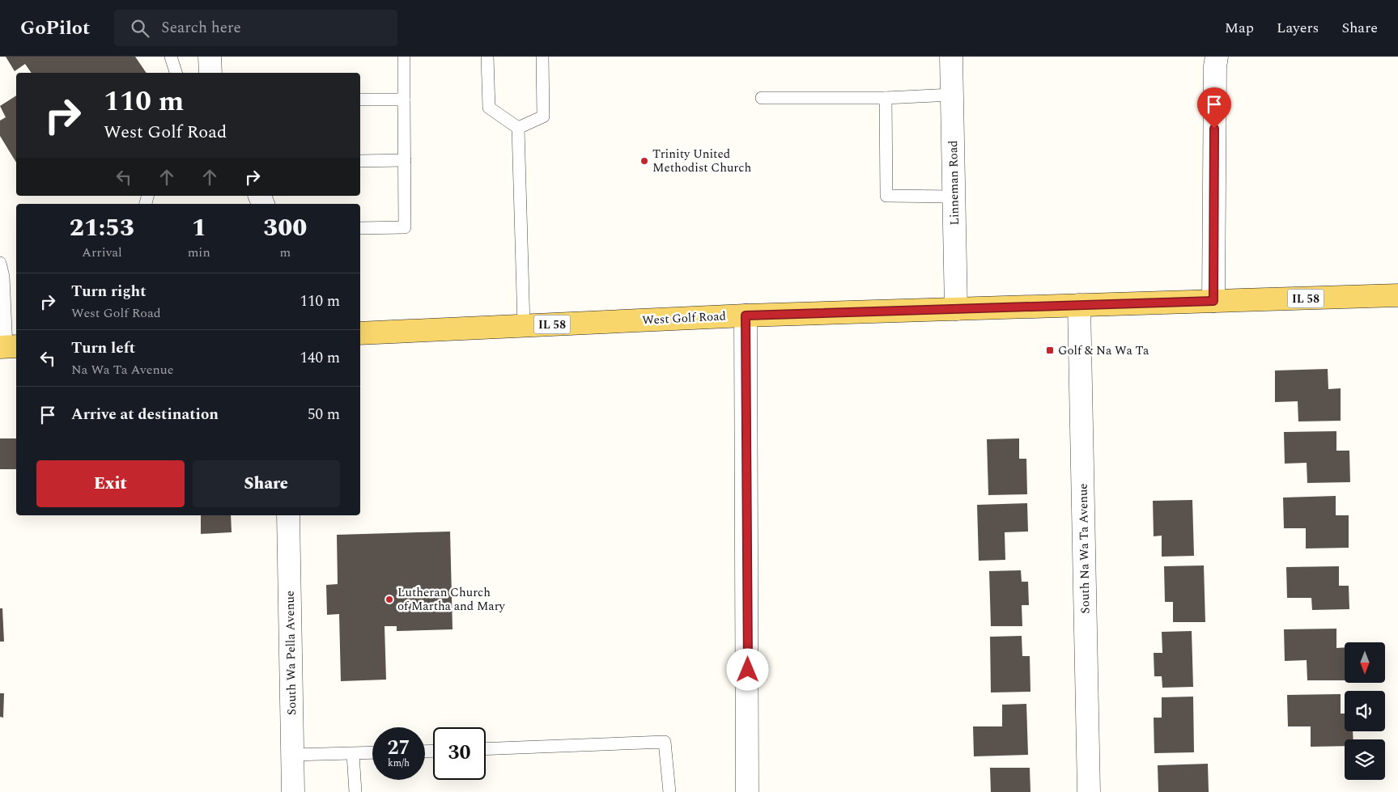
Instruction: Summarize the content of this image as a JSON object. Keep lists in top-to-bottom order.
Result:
{
  "streets": {
    "main road": ["IL 58", "West Golf Road"],
    "street": ["Linneman Road", "South Na Wa Ta Avenue", "South Wa Pella Avenue"]
  },
  "crossings": [
    ["Linneman Road", "West Golf Road"],
    ["West Golf Road", "South Na Wa Ta Avenue"]
  ],
  "places": {
    "other": ["Trinity United Methodist Church", "Lutheran Church of Martha and Mary"],
    "transit": ["Golf & Na Wa Ta"]
  },
  "north": "bottom",
  "page": {
    "header": "GoPilot",
    "search": "Search here",
    "nav": ["Map", "Layers", "Share"],
    "turn": ["110 m", "West Golf Road"],
    "eta": [
      "21:53",
      "Arrival",
      "1",
      "min",
      "300",
      "m"
    ],
    "list": [
      {
        "name": "Turn right",
        "note": "West Golf Road",
        "value": "110 m"
      },
      {
        "name": "Turn left",
        "note": "Na Wa Ta Avenue",
        "value": "140 m"
      },
      {
        "name": "Arrive at destination",
        "value": "50 m"
      }
    ],
    "buttons": ["Exit", "Share"],
    "speed": "27 km/h",
    "limit": "30"
  }
}
